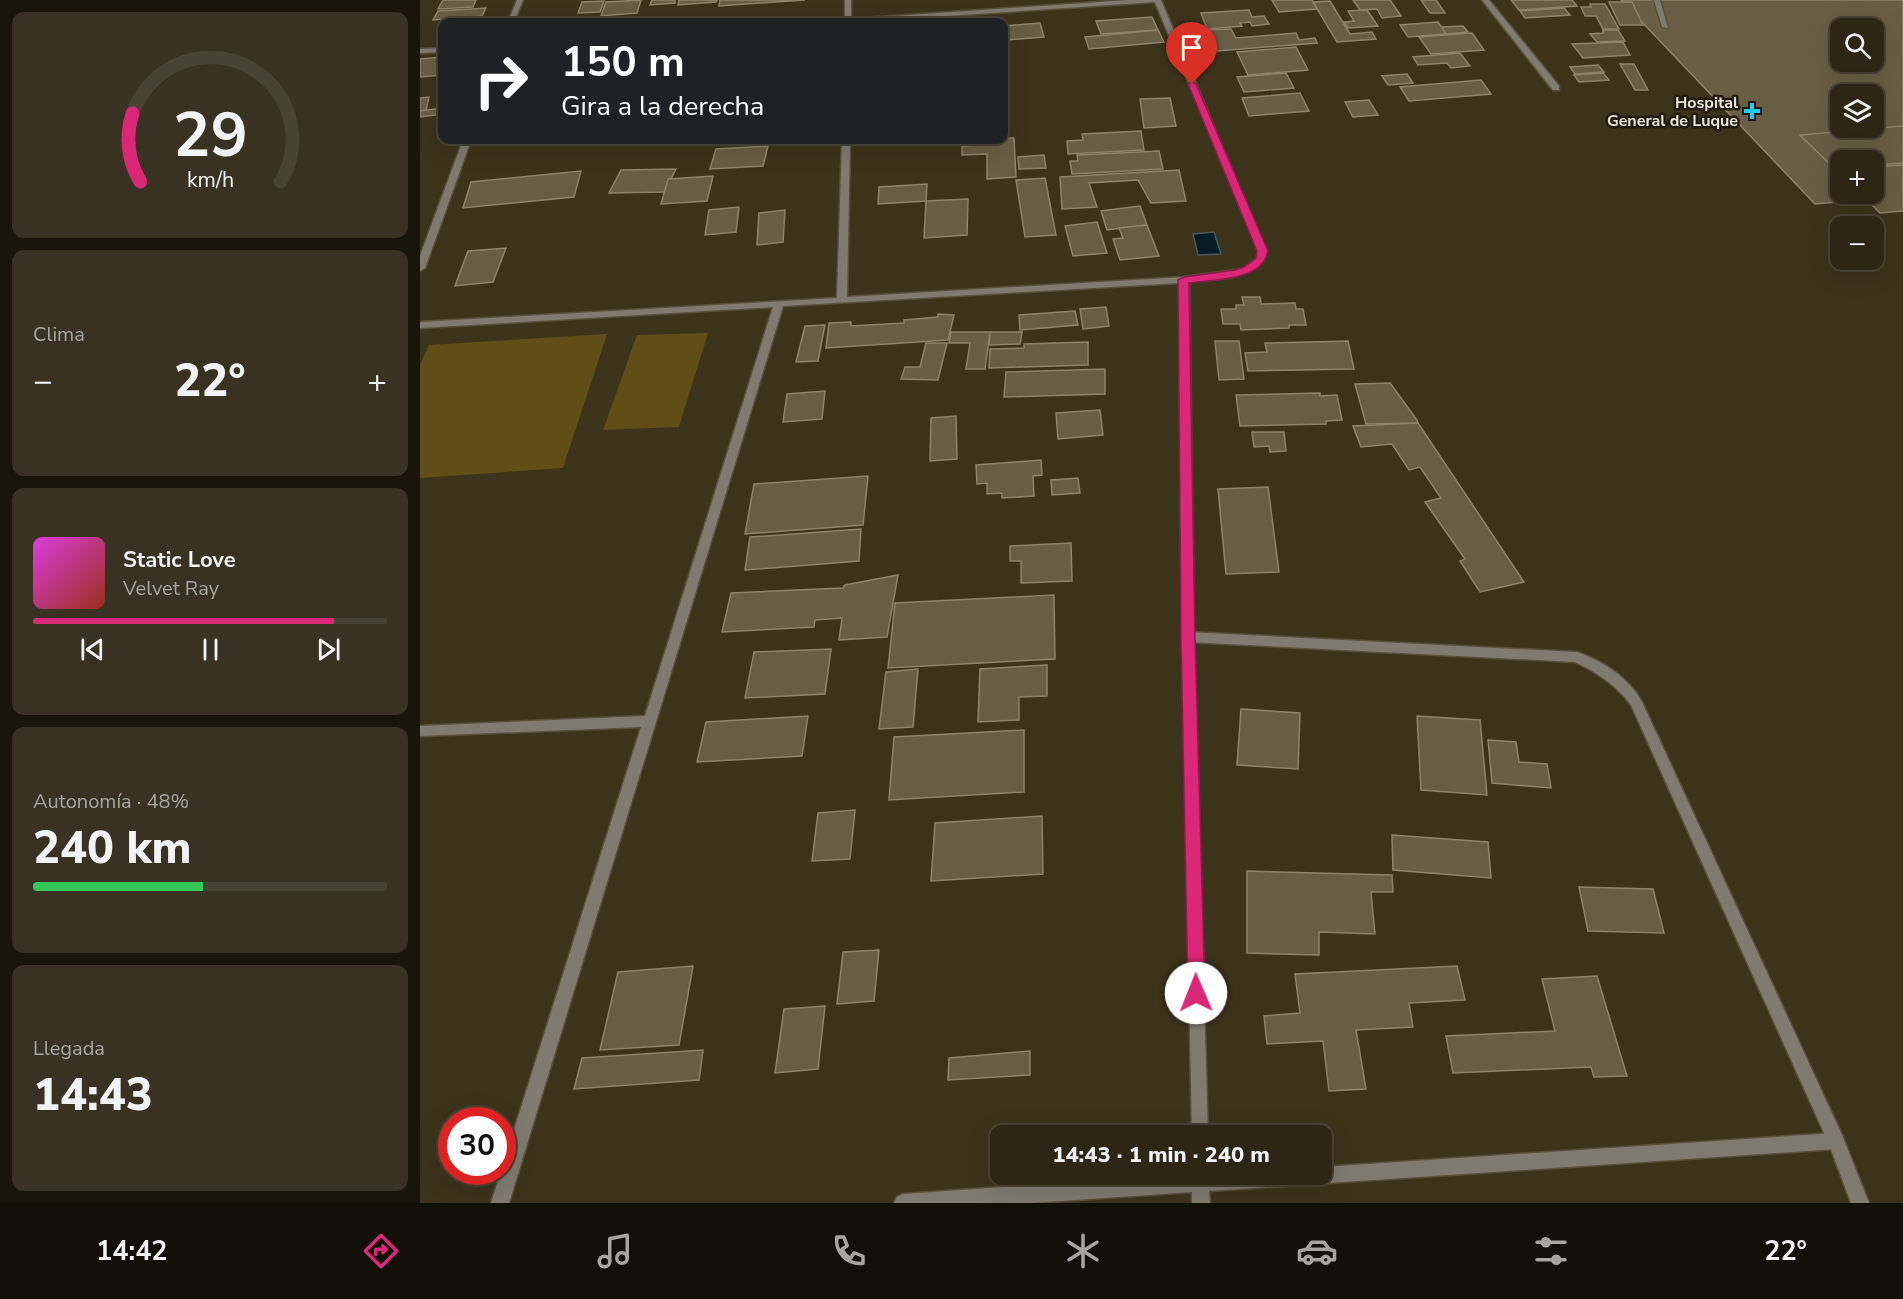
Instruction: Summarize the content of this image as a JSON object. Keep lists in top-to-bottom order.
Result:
{
  "places": {
    "health": ["Hospital General de Luque"]
  },
  "page": {
    "map_buttons": ["+", "−"],
    "turn": ["150 m", "Gira a la derecha"],
    "tile": [
      "Clima",
      ["Autonomía · 48%", "240 km"],
      ["Llegada", "14:43"]
    ],
    "heat": ["−", "22°", "+"],
    "song": ["Static Love", "Velvet Ray"],
    "limit": "30",
    "trip": "14:43 · 1 min · 240 m",
    "tabs": ["14:42", "22°"],
    "gauge": ["29", "km/h"]
  }
}
